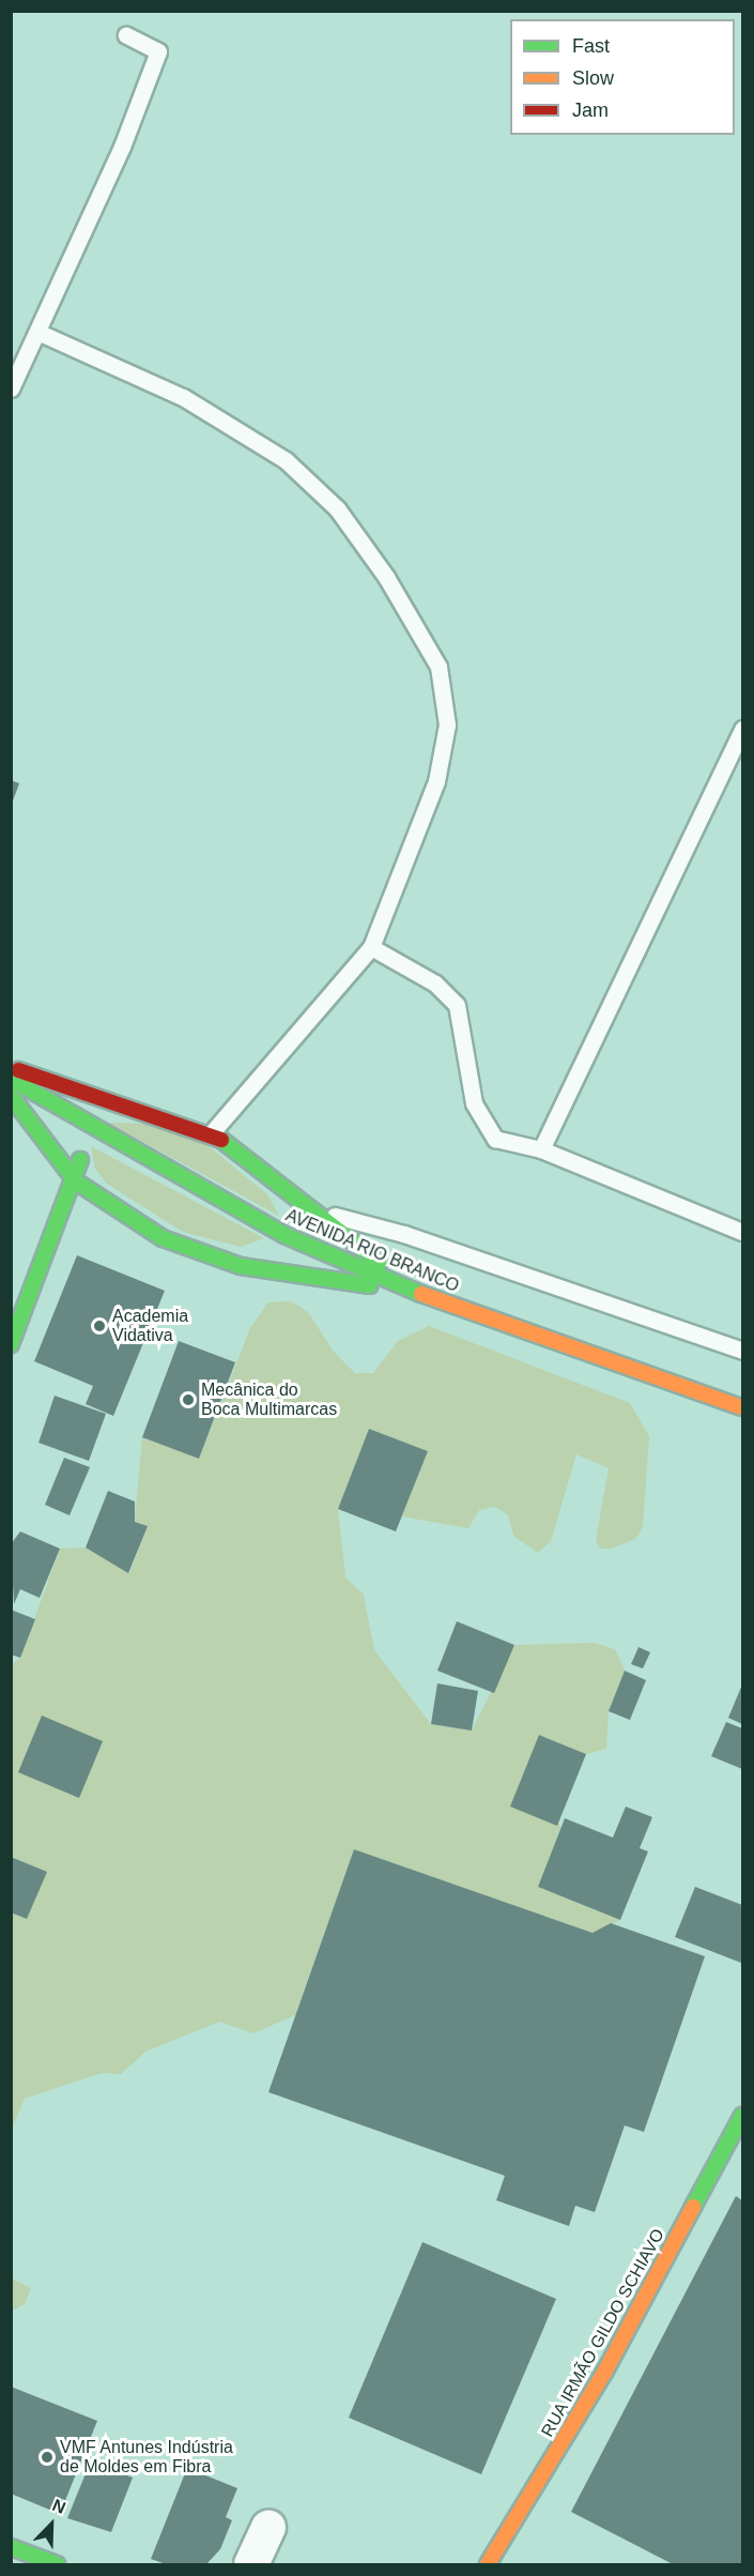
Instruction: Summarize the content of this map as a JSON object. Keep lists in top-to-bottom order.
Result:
{
  "streets": {
    "main road": ["AVENIDA RIO BRANCO", "RUA IRMÃO GILDO SCHIAVO"]
  },
  "places": ["Academia Vidativa", "Mecânica do Boca Multimarcas", "VMF Antunes Indústria de Moldes em Fibra"],
  "legend": ["Fast", "Slow", "Jam"],
  "north": "top right"
}
